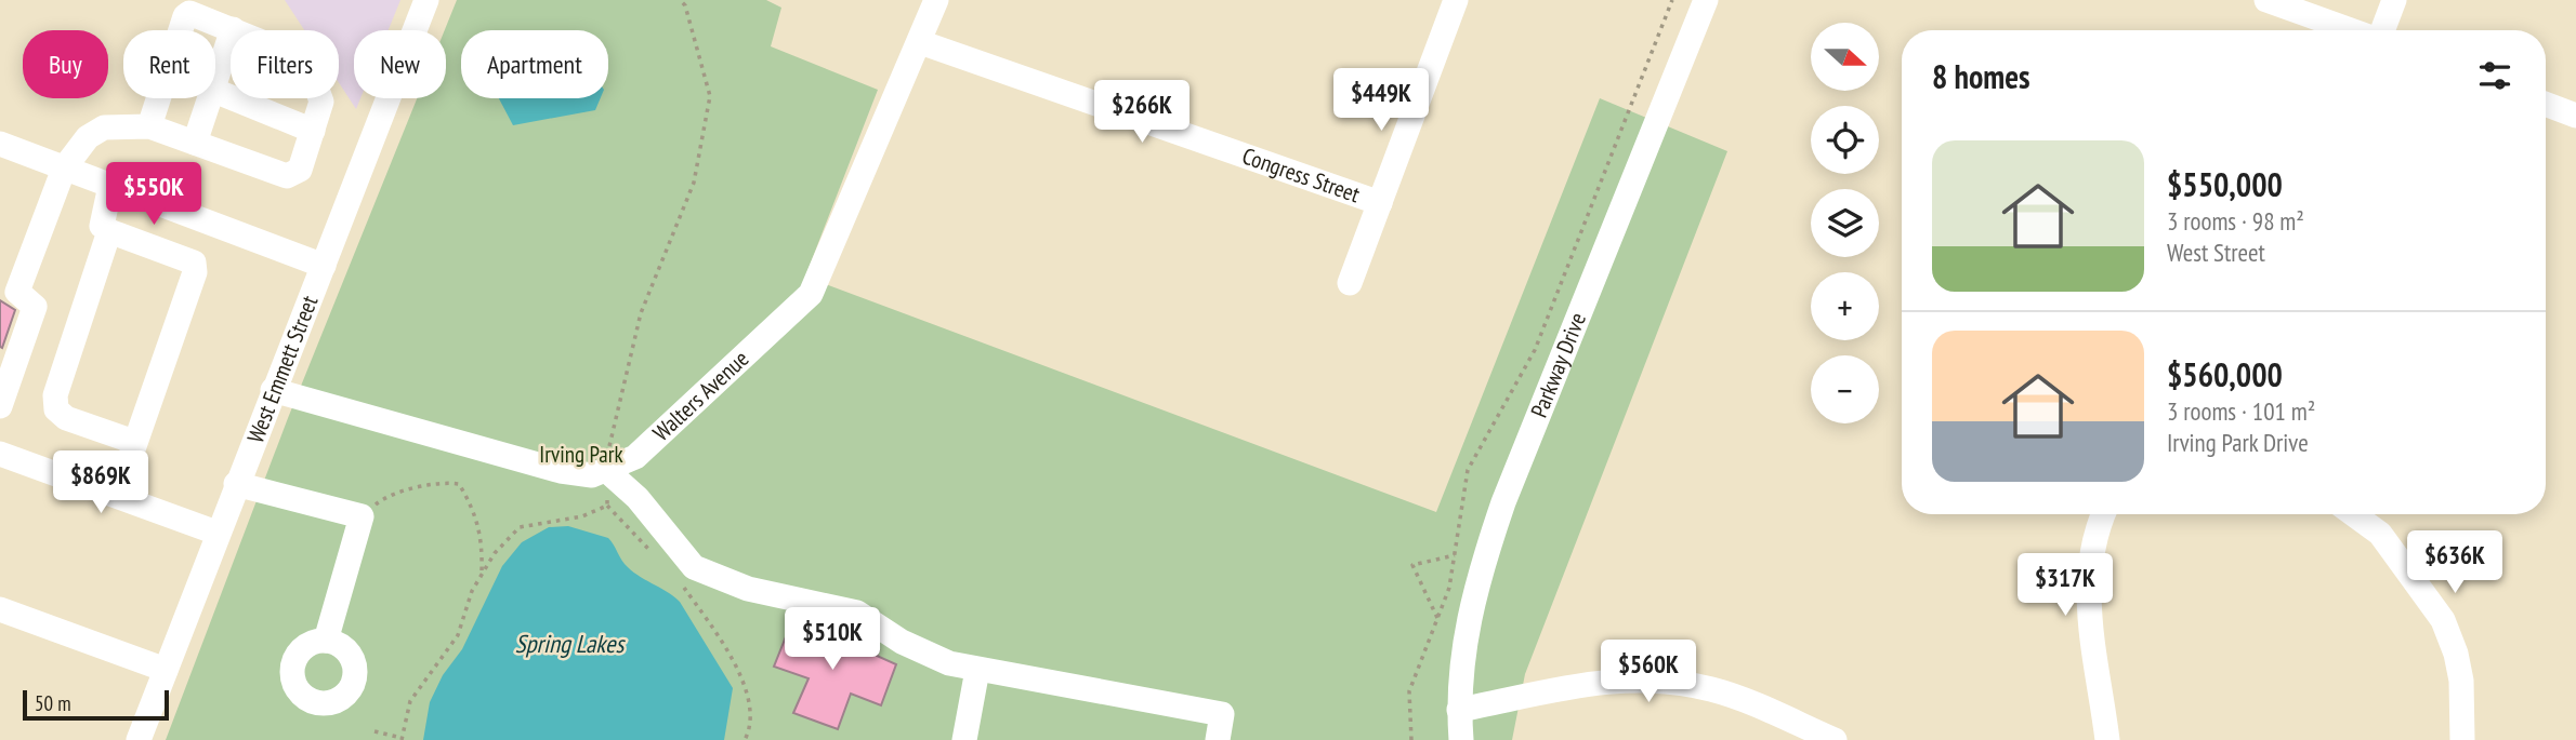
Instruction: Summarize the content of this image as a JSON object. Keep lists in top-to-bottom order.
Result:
{
  "streets": {
    "street": [
      "Congress Street",
      "Parkway Drive",
      "West Emmett Street",
      "Walters Avenue"
    ]
  },
  "crossings": [
    ["Congress Street", "Walters Avenue"],
    ["West Emmett Street", "Walters Avenue"]
  ],
  "water": ["Spring Lakes"],
  "parks": ["Irving Park"],
  "scale_bar": "50 m",
  "north": "right",
  "page": {
    "map_buttons": ["+", "−"],
    "chip": [
      "Buy",
      "Rent",
      "Filters",
      "New",
      "Apartment"
    ],
    "heading": "8 homes",
    "price": [
      "$449K",
      "$266K",
      "$550K",
      "$869K",
      "$636K",
      "$317K",
      "$510K",
      "$560K"
    ],
    "list": [
      {
        "name": "$550,000",
        "note": "3 rooms · 98 m² · West Street"
      },
      {
        "name": "$560,000",
        "note": "3 rooms · 101 m² · Irving Park Drive"
      }
    ],
    "scale": "50 m"
  }
}
